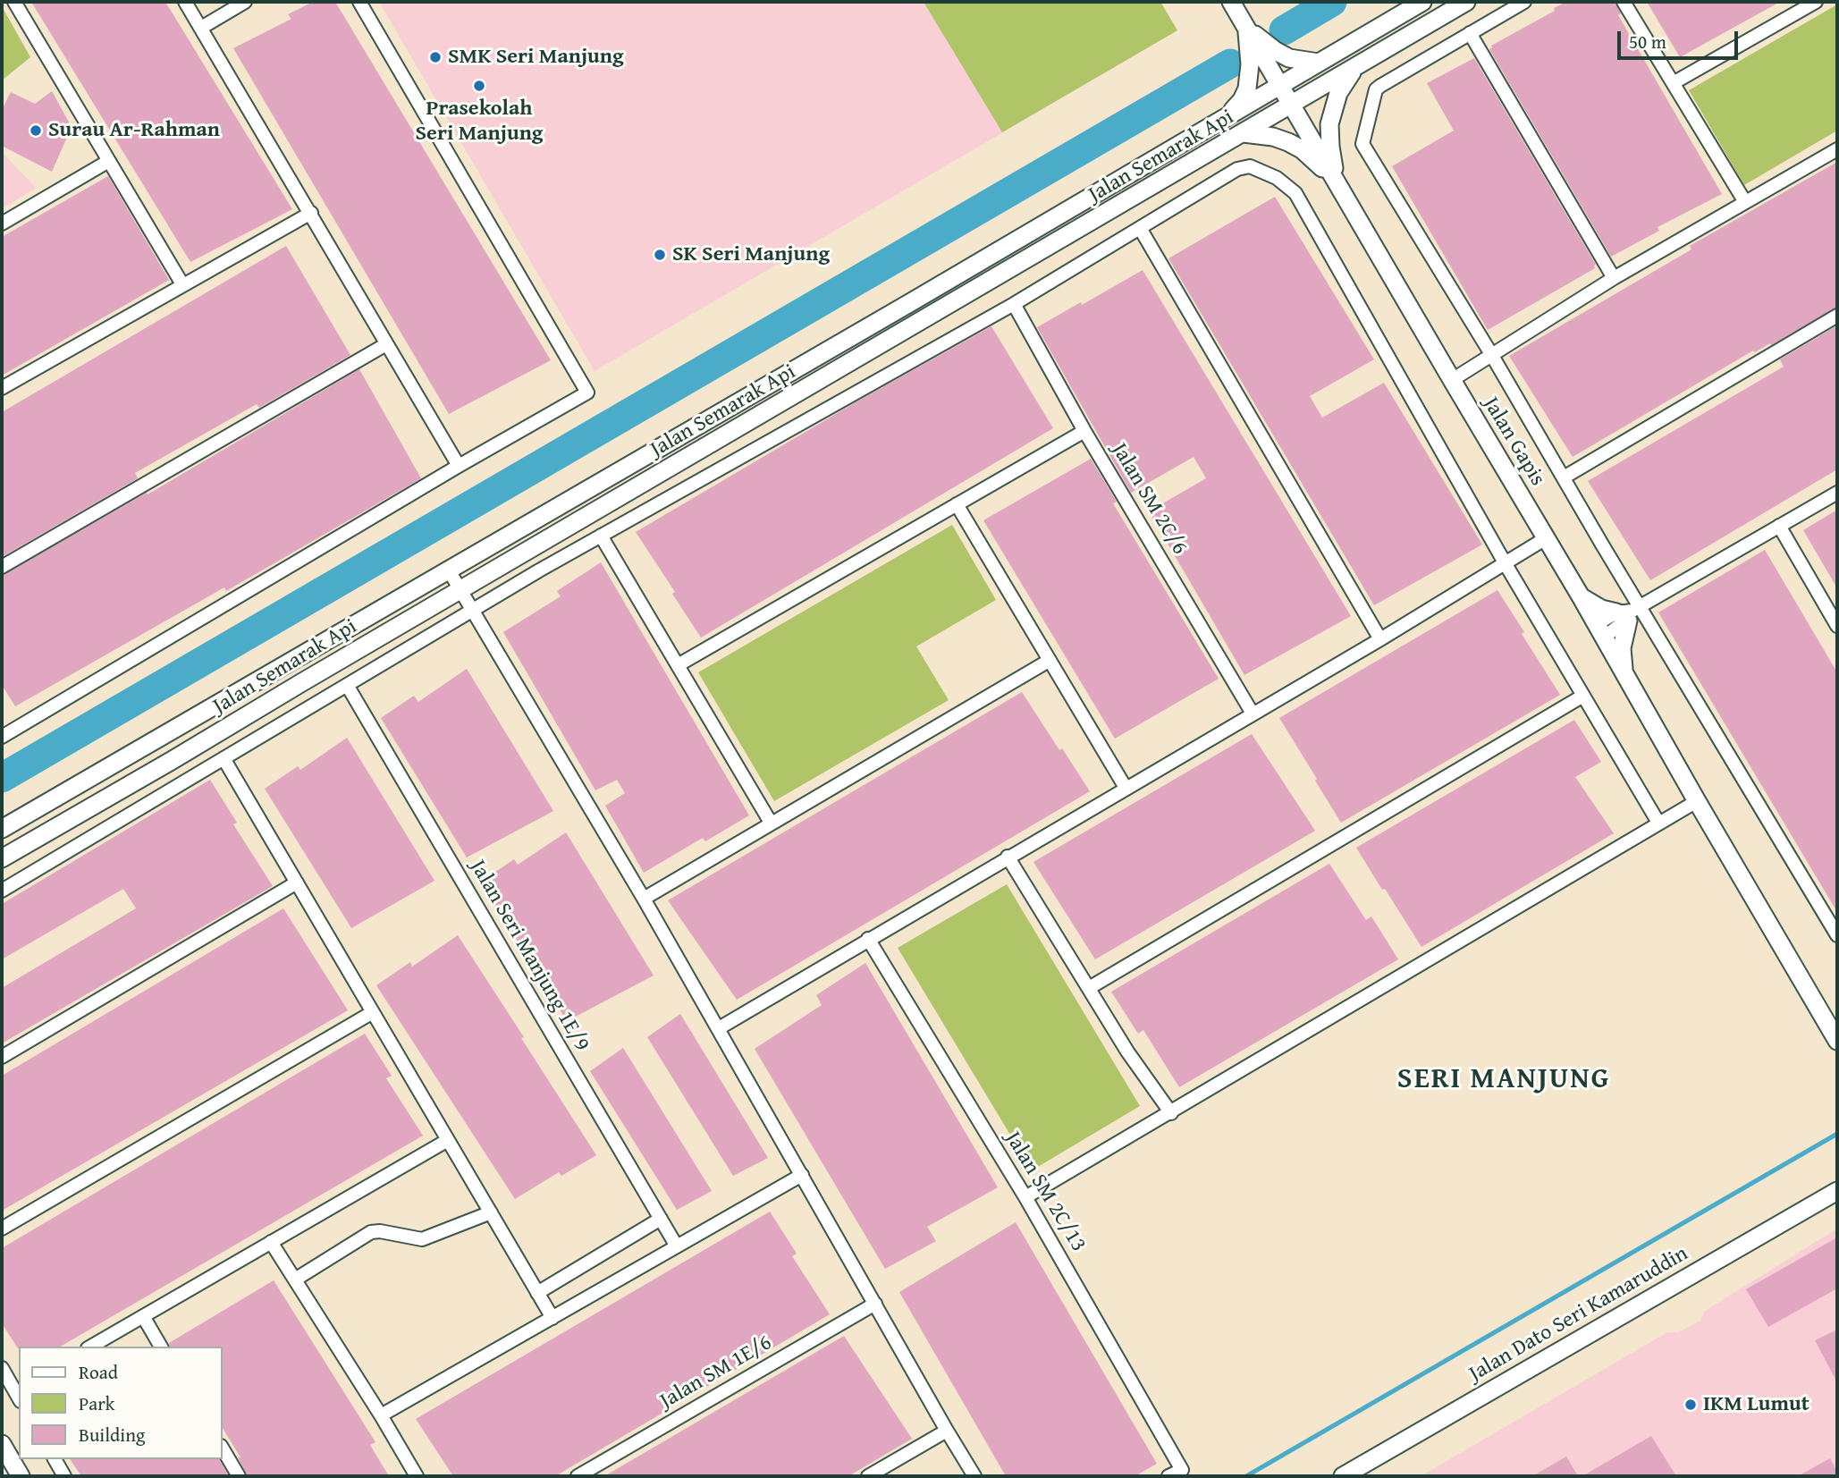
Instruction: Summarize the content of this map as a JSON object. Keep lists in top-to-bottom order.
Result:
{
  "streets": {
    "street": [
      "Jalan Semarak Api",
      "Jalan Gapis",
      "Jalan SM 2C/6",
      "Jalan Seri Manjung 1E/9",
      "Jalan SM 2C/13",
      "Jalan Dato Seri Kamaruddin",
      "Jalan SM 1E/6"
    ]
  },
  "crossings": [
    ["Jalan Semarak Api", "Jalan Gapis"]
  ],
  "districts": ["SERI MANJUNG"],
  "places": [
    "SMK Seri Manjung",
    "Prasekolah Seri Manjung",
    "Surau Ar-Rahman",
    "SK Seri Manjung",
    "IKM Lumut"
  ],
  "legend": ["Road", "Park", "Building"],
  "scale_bar": "50 m"
}
